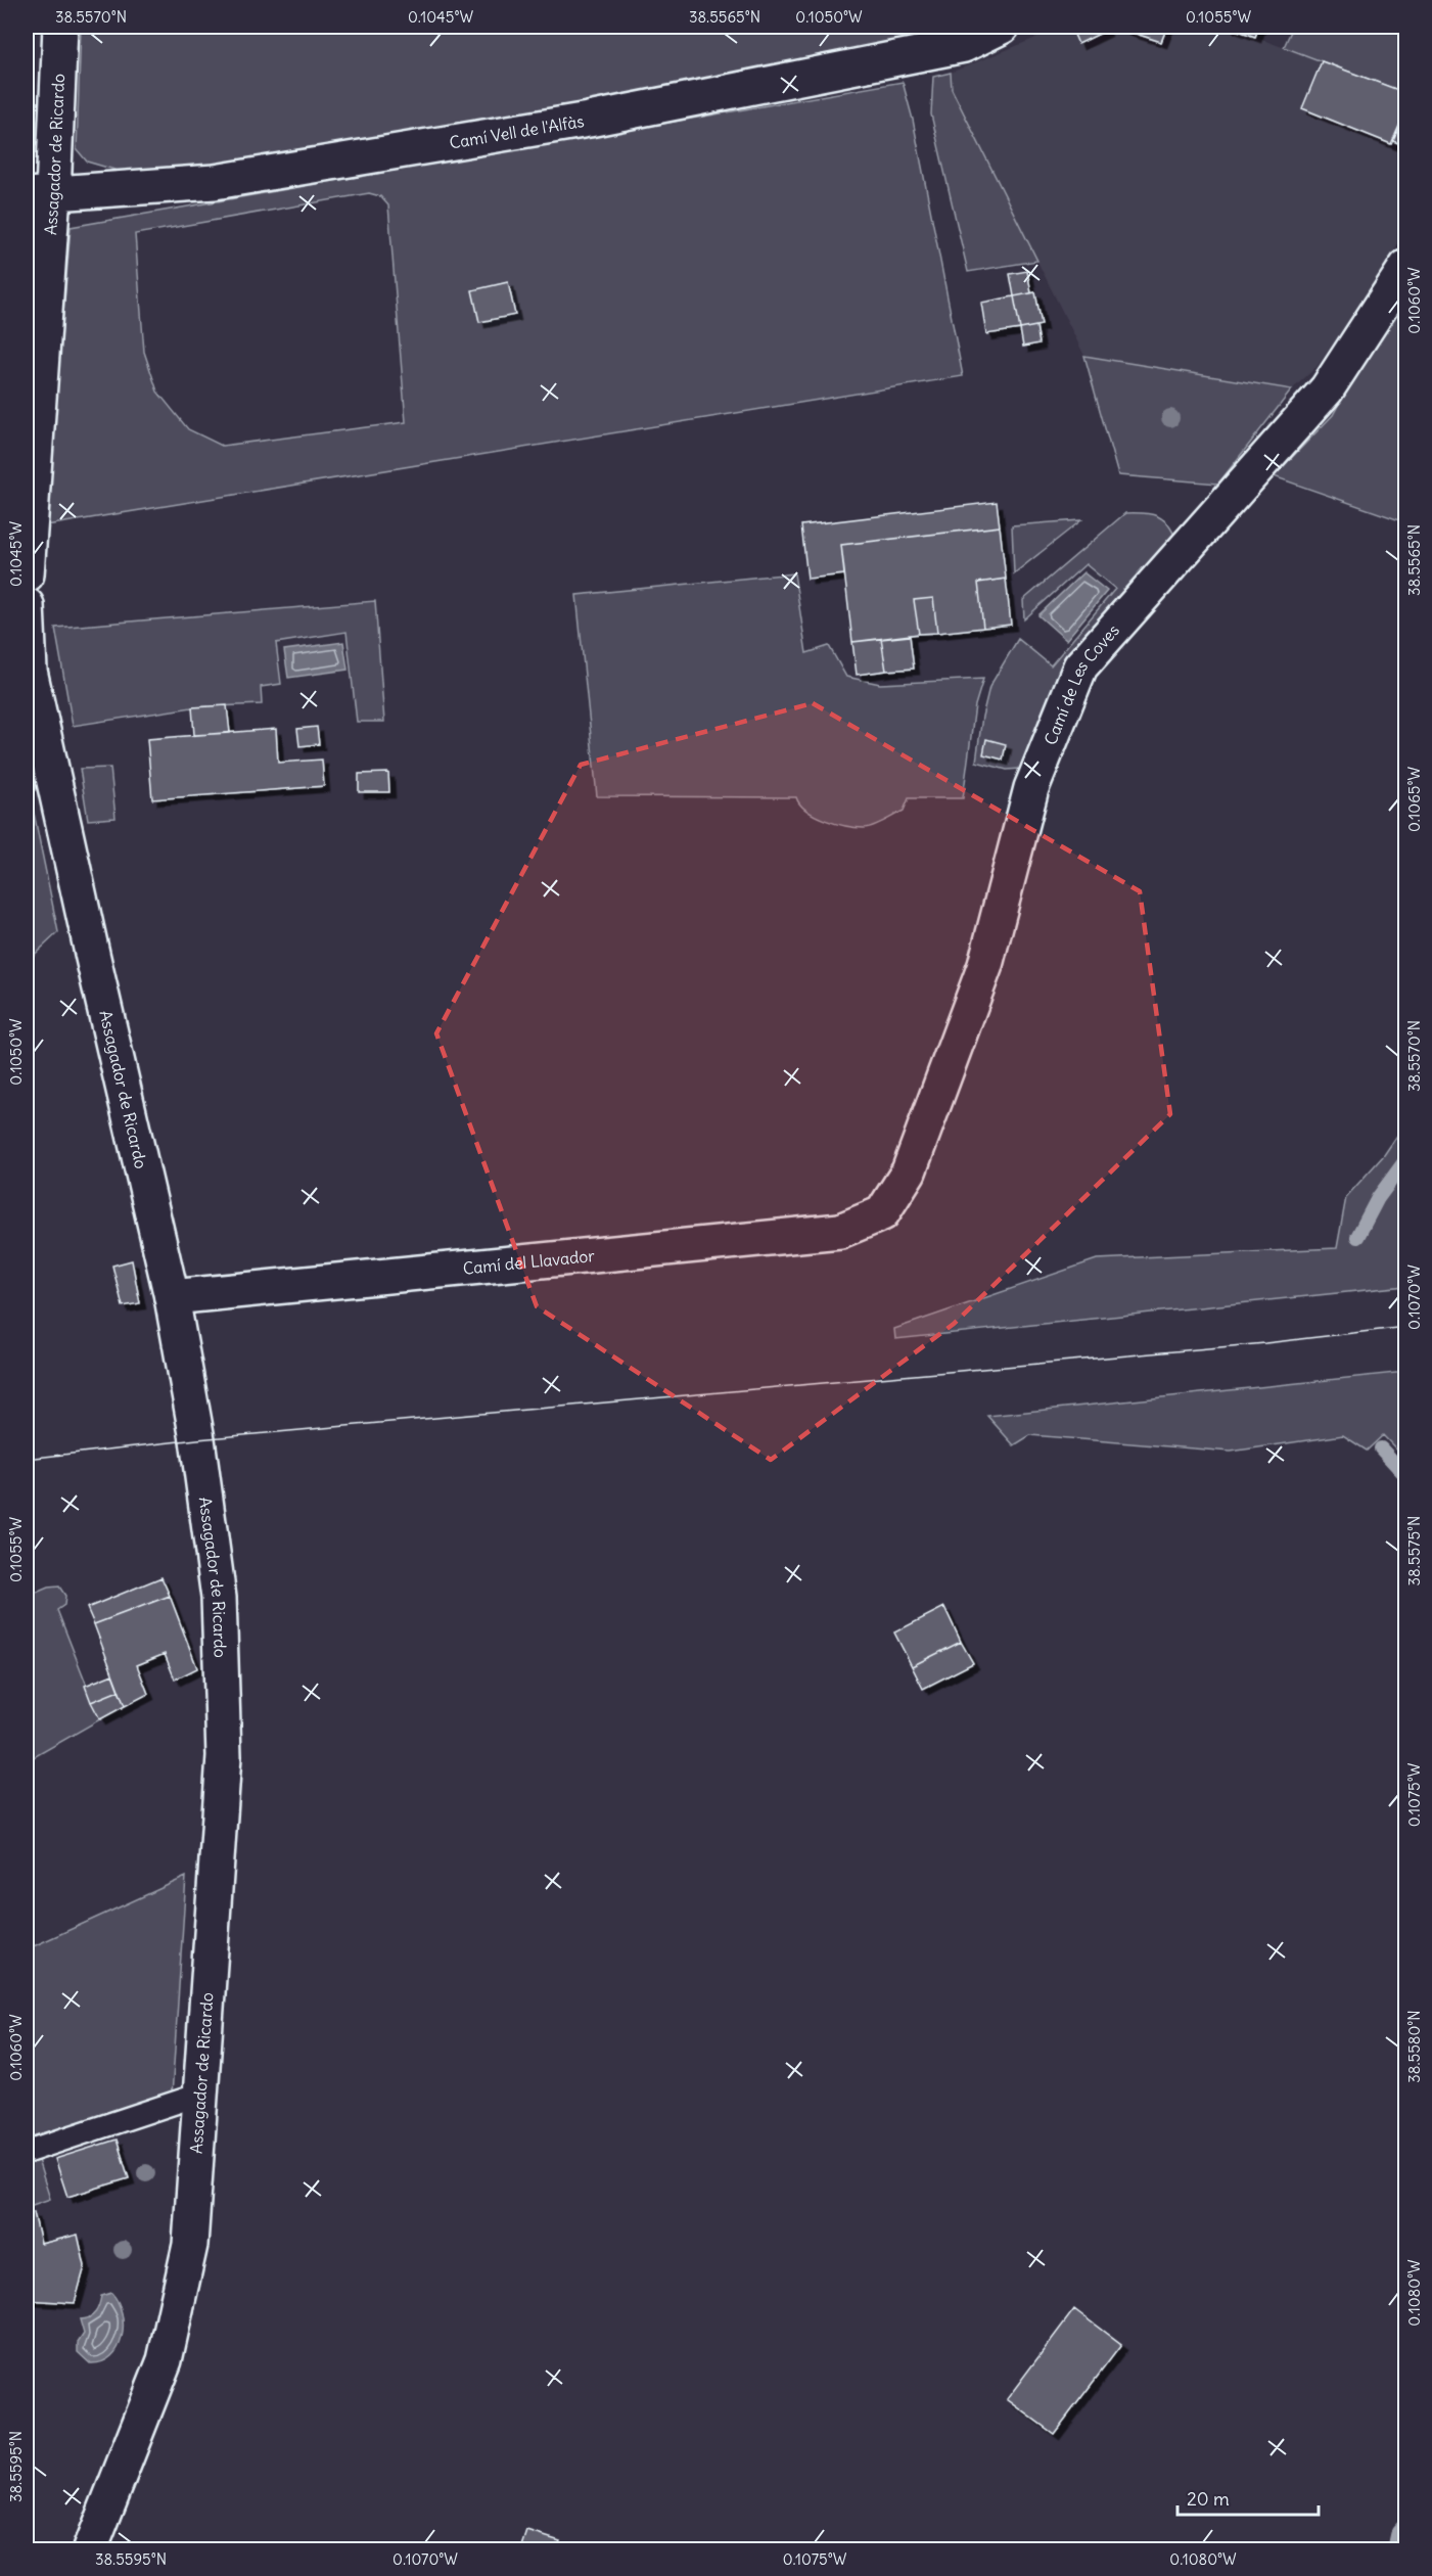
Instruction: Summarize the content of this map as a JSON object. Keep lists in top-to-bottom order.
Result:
{
  "streets": {
    "street": [
      "Camí Vell de l'Alfàs",
      "Assagador de Ricardo",
      "Camí de Les Coves",
      "Camí del Llavador"
    ]
  },
  "crossings": [
    ["Camí Vell de l'Alfàs", "Assagador de Ricardo"],
    ["Assagador de Ricardo", "Camí del Llavador"],
    ["Camí de Les Coves", "Camí del Llavador"]
  ],
  "scale_bar": "20 m",
  "coordinates": [
    "38.5570°N",
    "0.1045°W",
    "38.5565°N",
    "0.1050°W",
    "0.1055°W",
    "0.1060°W",
    "0.1065°W",
    "0.1070°W",
    "38.5575°N",
    "0.1075°W",
    "38.5580°N",
    "0.1080°W",
    "38.5595°N"
  ]
}
